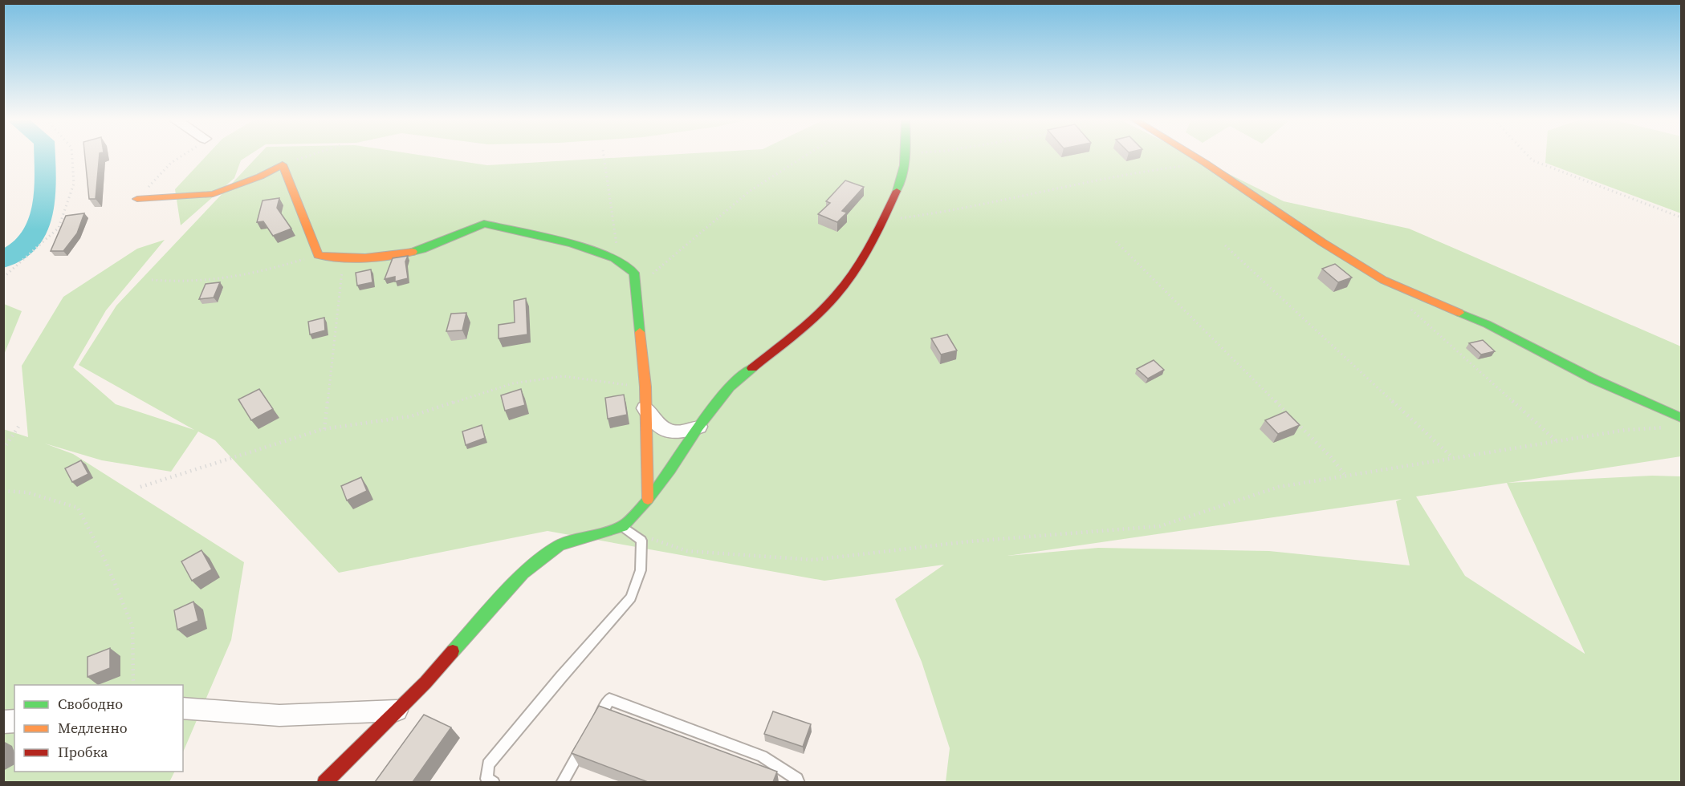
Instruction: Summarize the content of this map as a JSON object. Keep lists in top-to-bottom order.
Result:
{
  "legend": ["Свободно", "Медленно", "Пробка"]
}
